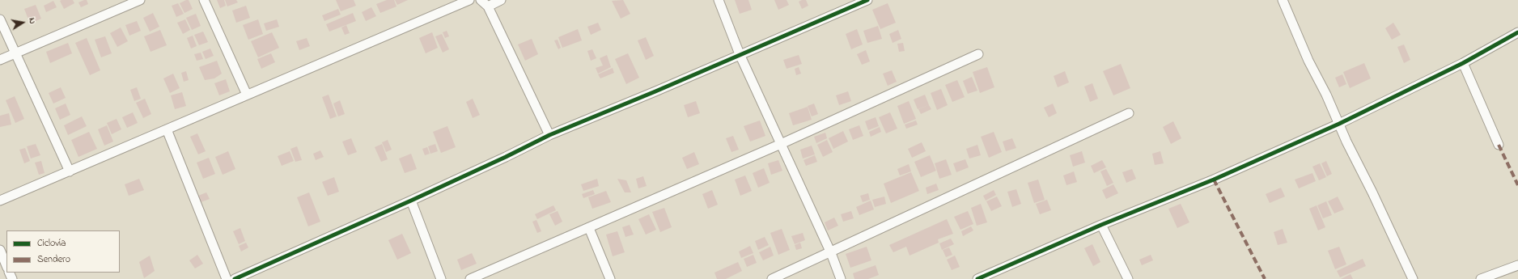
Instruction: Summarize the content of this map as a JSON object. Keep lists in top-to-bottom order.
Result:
{
  "legend": ["Ciclovía", "Sendero"],
  "north": "right"
}
